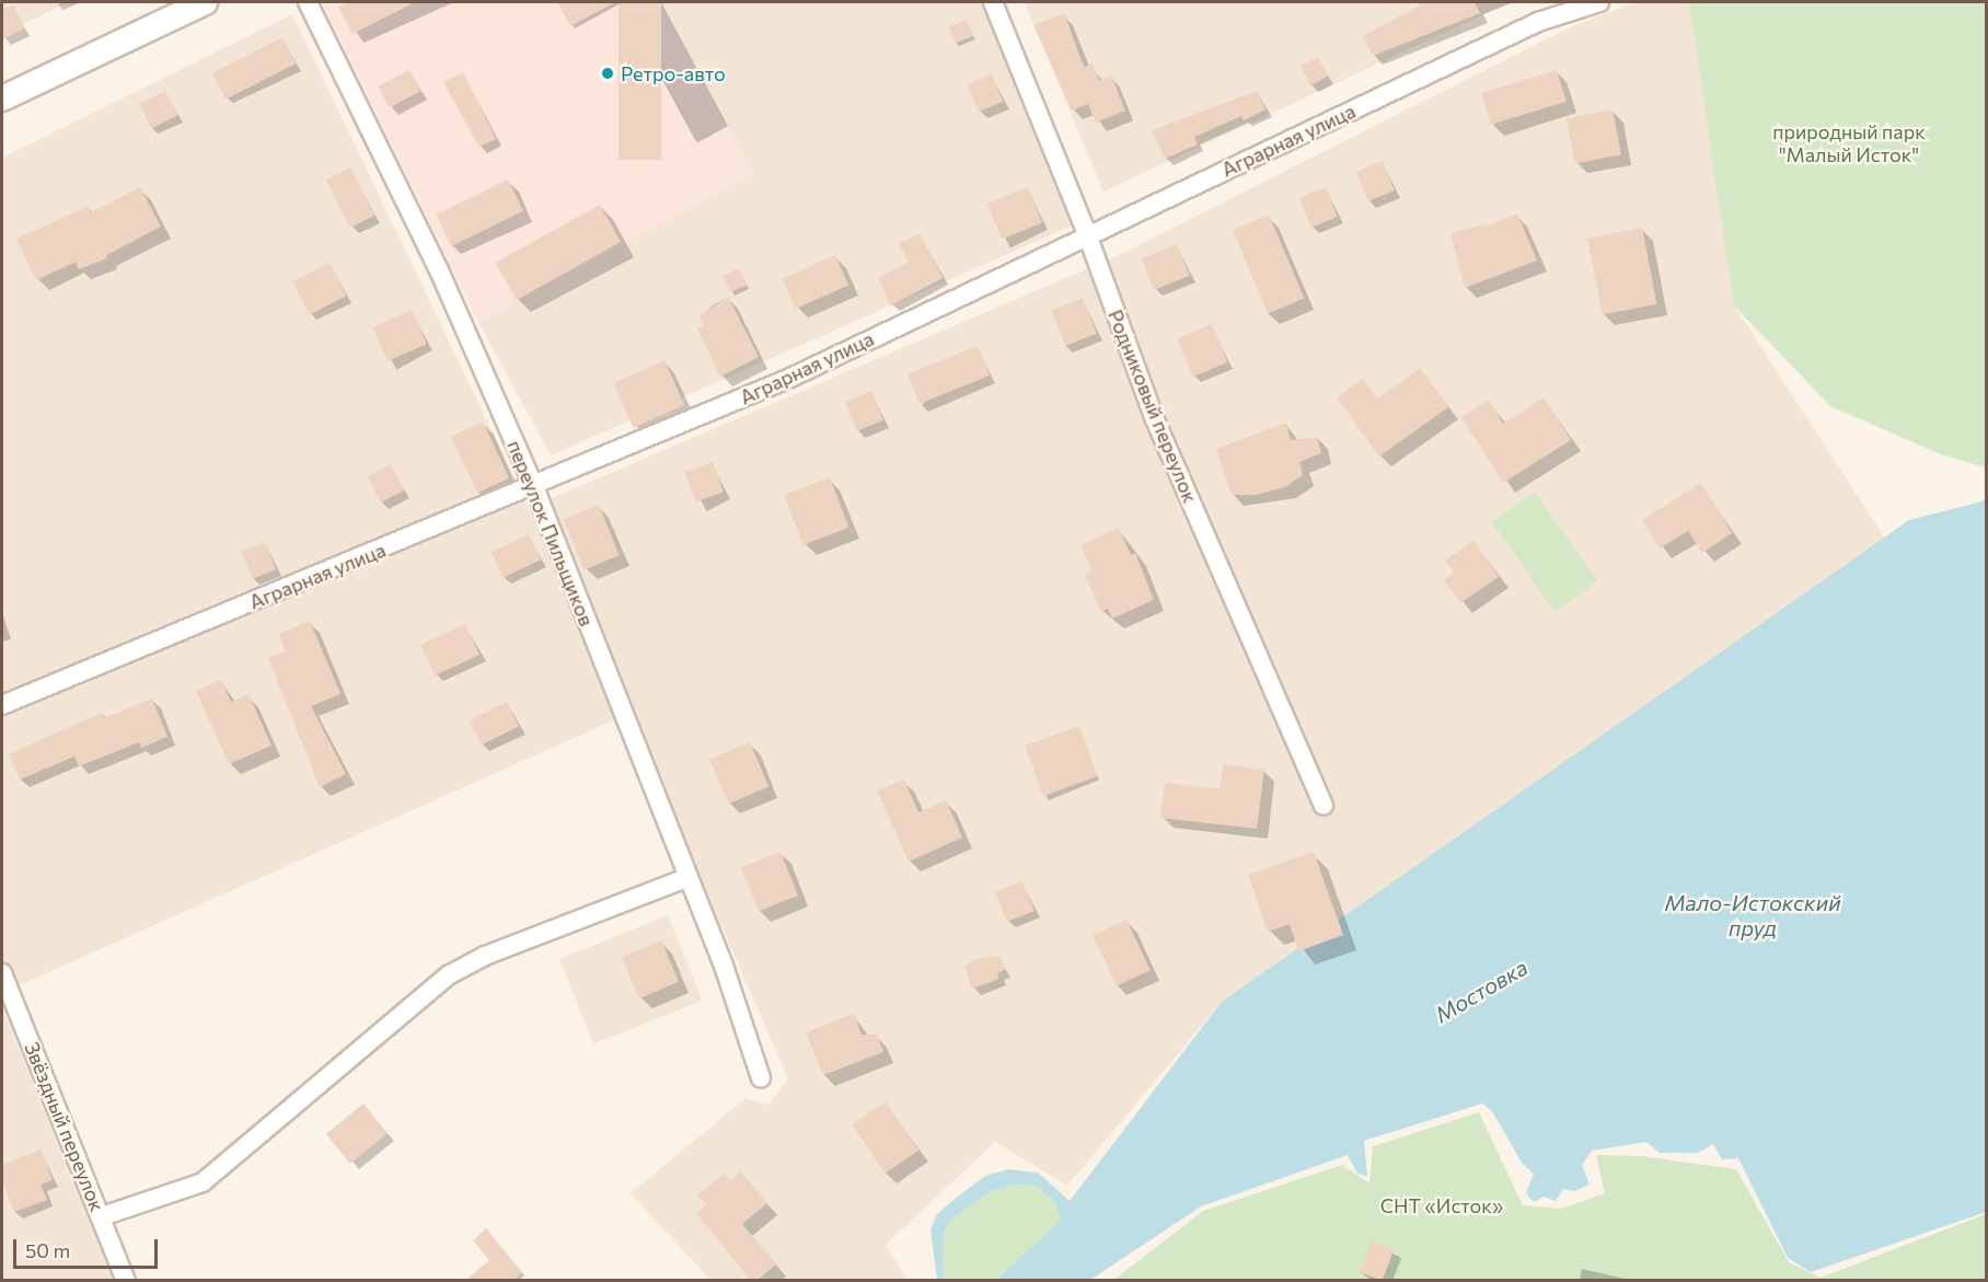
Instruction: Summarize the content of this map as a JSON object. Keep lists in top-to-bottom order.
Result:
{
  "streets": {
    "street": [
      "Аграрная улица",
      "Родниковый переулок",
      "переулок Пильщиков",
      "Звёздный переулок"
    ]
  },
  "crossings": [
    ["Аграрная улица", "Родниковый переулок"],
    ["Аграрная улица", "переулок Пильщиков"]
  ],
  "water": ["Мало-Истокский пруд", "Мостовка"],
  "parks": ["природный парк \"Малый Исток\"", "СНТ «Исток»"],
  "places": ["Ретро-авто"],
  "scale_bar": "50 m"
}
